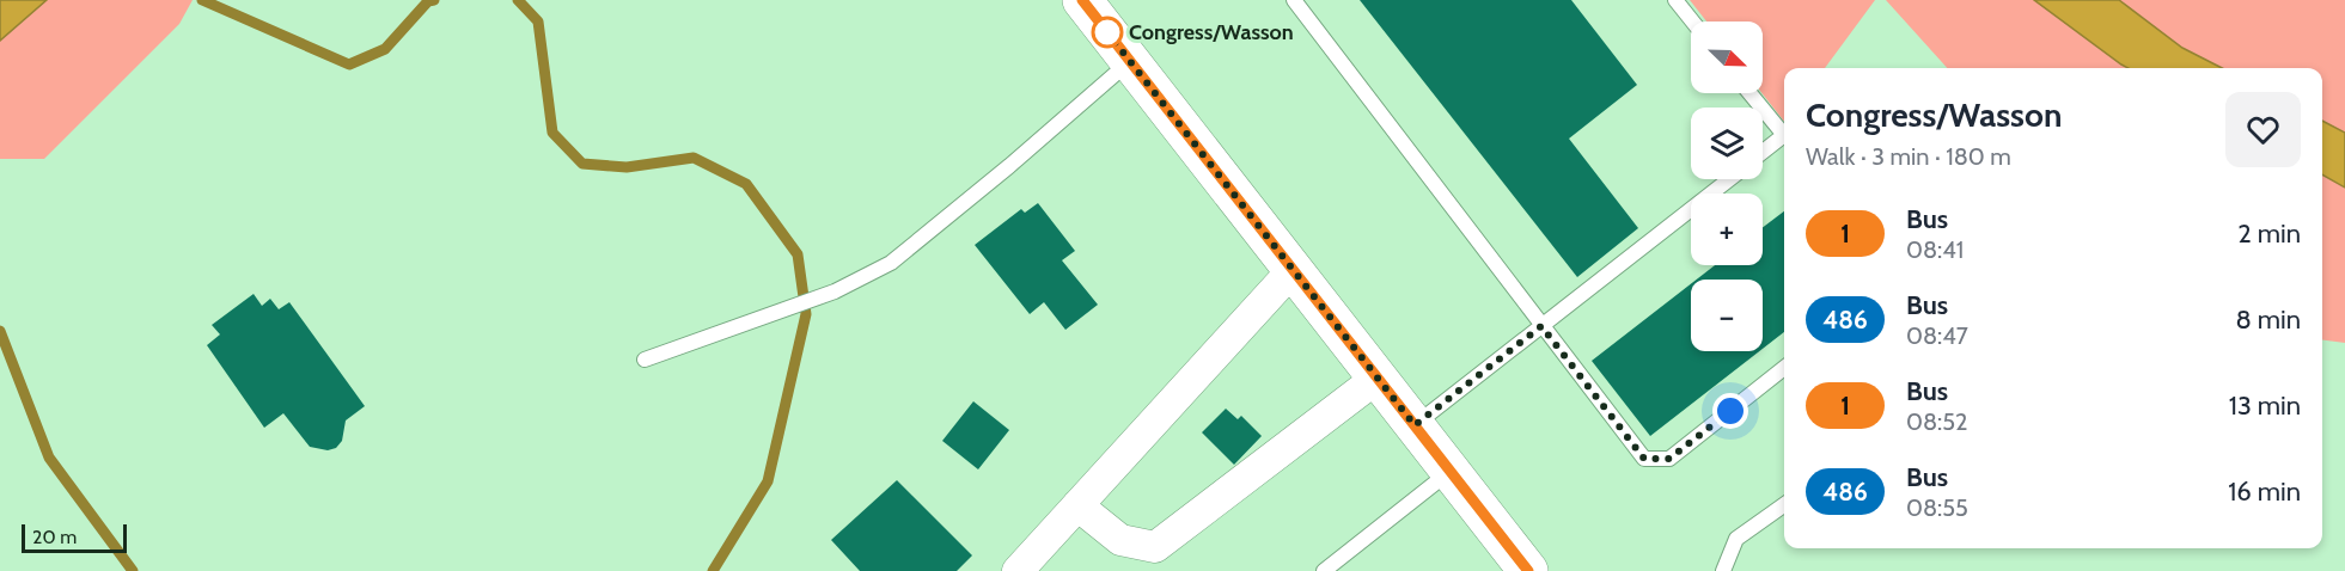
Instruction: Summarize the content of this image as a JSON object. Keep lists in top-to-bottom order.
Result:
{
  "places": ["Congress/Wasson"],
  "lines": ["bus line 1"],
  "scale_bar": "20 m",
  "north": "bottom right",
  "page": {
    "map_buttons": ["+", "−"],
    "heading": ["Congress/Wasson", "Walk · 3 min · 180 m"],
    "list": [
      {
        "mark": "1",
        "name": "Bus",
        "note": "08:41",
        "value": "2 min"
      },
      {
        "mark": "486",
        "name": "Bus",
        "note": "08:47",
        "value": "8 min"
      },
      {
        "mark": "1",
        "name": "Bus",
        "note": "08:52",
        "value": "13 min"
      },
      {
        "mark": "486",
        "name": "Bus",
        "note": "08:55",
        "value": "16 min"
      }
    ],
    "scale": "20 m"
  }
}
